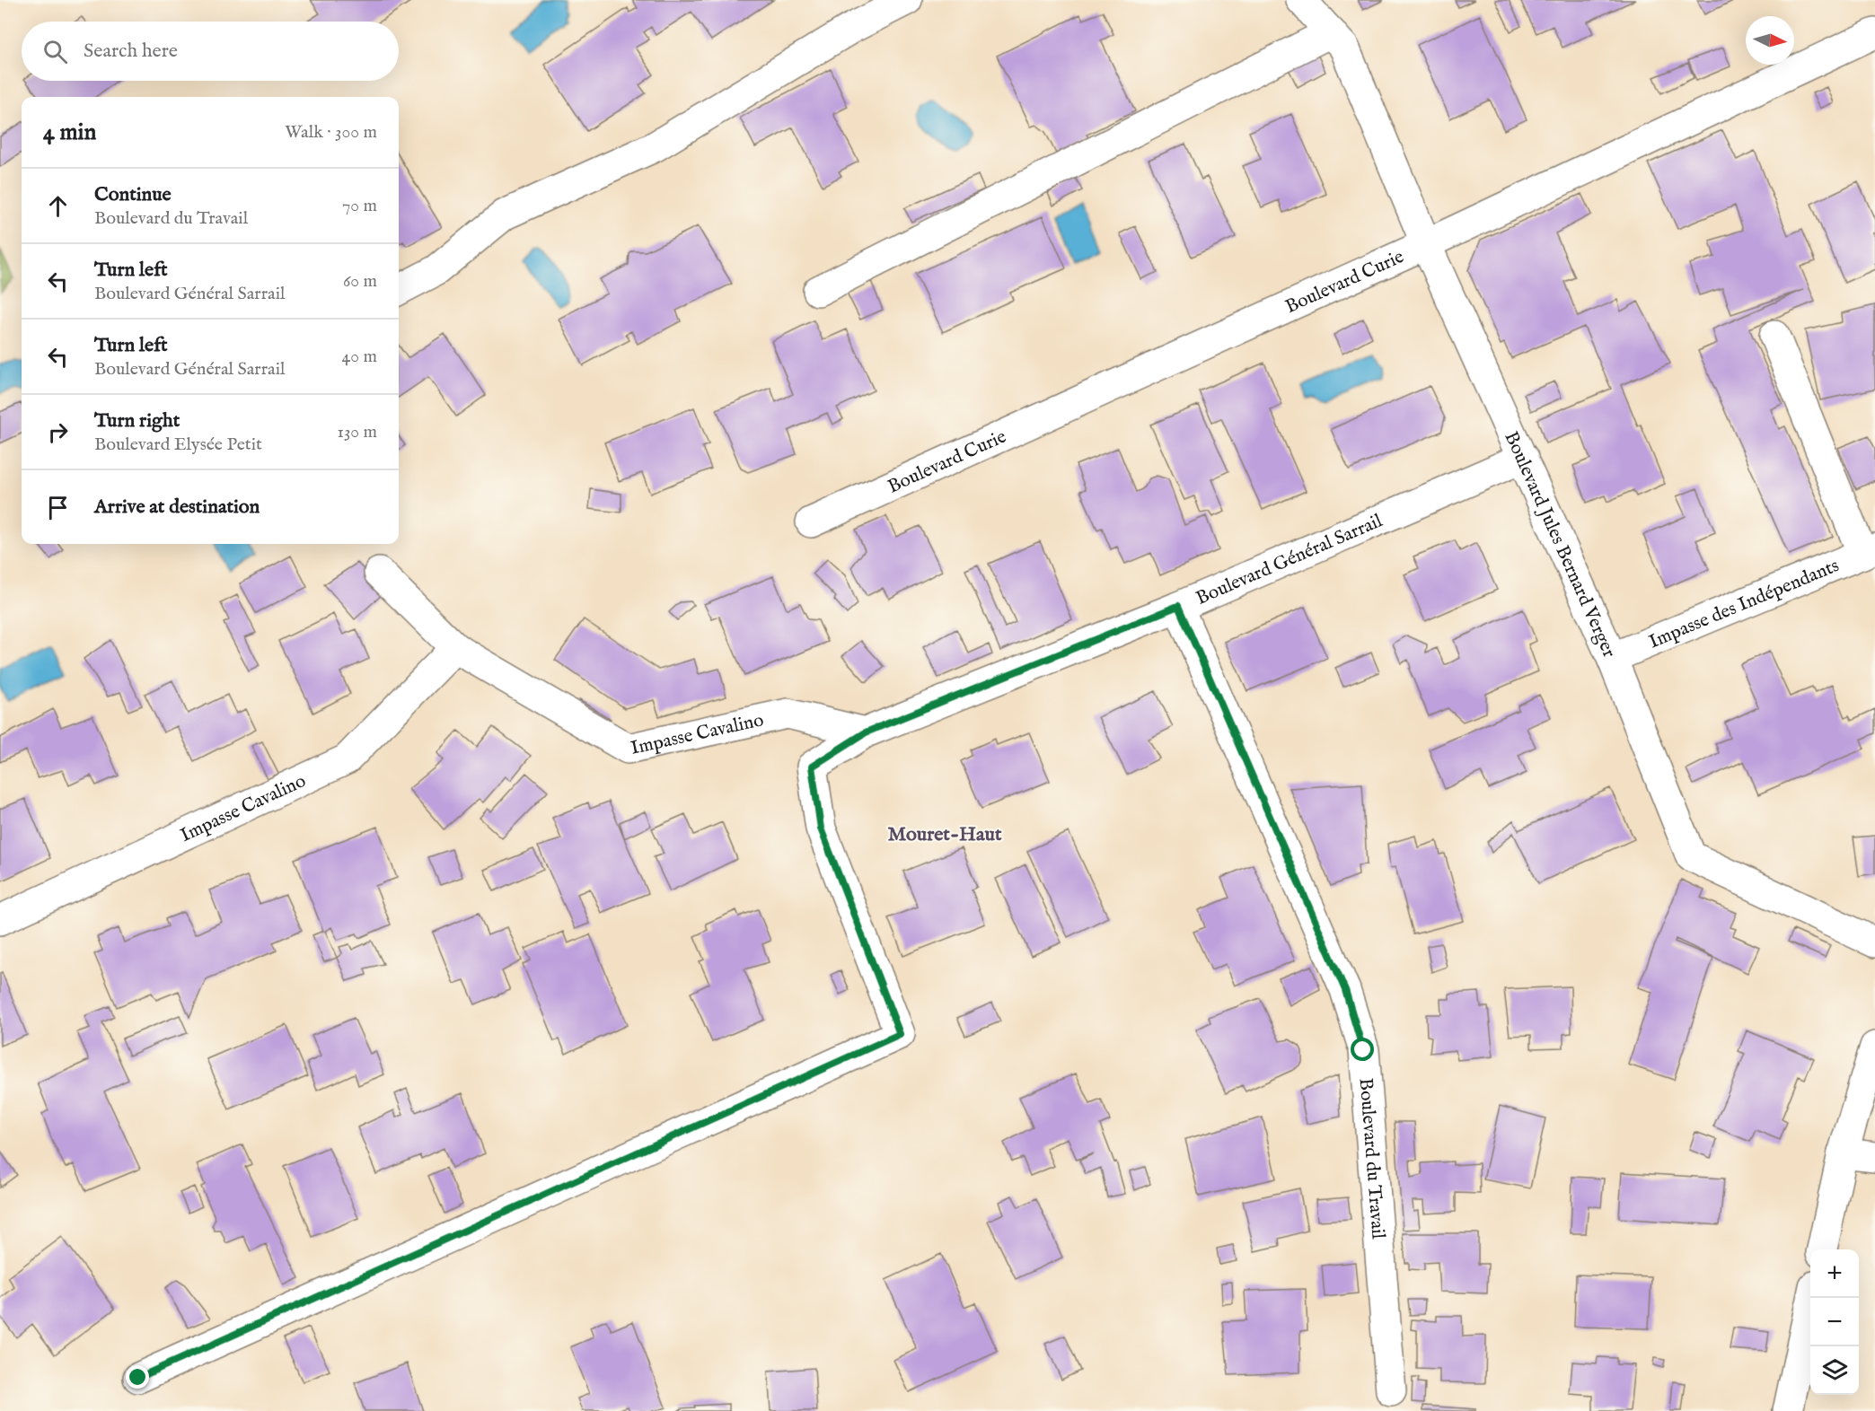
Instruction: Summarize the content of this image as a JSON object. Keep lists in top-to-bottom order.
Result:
{
  "streets": {
    "street": [
      "Boulevard Curie",
      "Boulevard Jules Bernard Verger",
      "Boulevard Général Sarrail",
      "Impasse des Indépendants",
      "Impasse Cavalino",
      "Boulevard du Travail"
    ]
  },
  "crossings": [
    ["Boulevard Curie", "Boulevard Jules Bernard Verger"],
    ["Boulevard Jules Bernard Verger", "Boulevard Général Sarrail"],
    ["Boulevard Jules Bernard Verger", "Impasse des Indépendants"],
    ["Boulevard Général Sarrail", "Impasse Cavalino"],
    ["Boulevard Général Sarrail", "Boulevard du Travail"]
  ],
  "districts": ["Mouret-Haut"],
  "north": "right",
  "page": {
    "search": "Search here",
    "heading": ["4 min", "Walk · 300 m"],
    "list": [
      ["Continue", "Boulevard du Travail", "70 m"],
      ["Turn left", "Boulevard Général Sarrail", "60 m"],
      ["Turn left", "Boulevard Général Sarrail", "40 m"],
      ["Turn right", "Boulevard Elysée Petit", "130 m"],
      "Arrive at destination"
    ],
    "map_buttons": ["+", "−"]
  }
}
